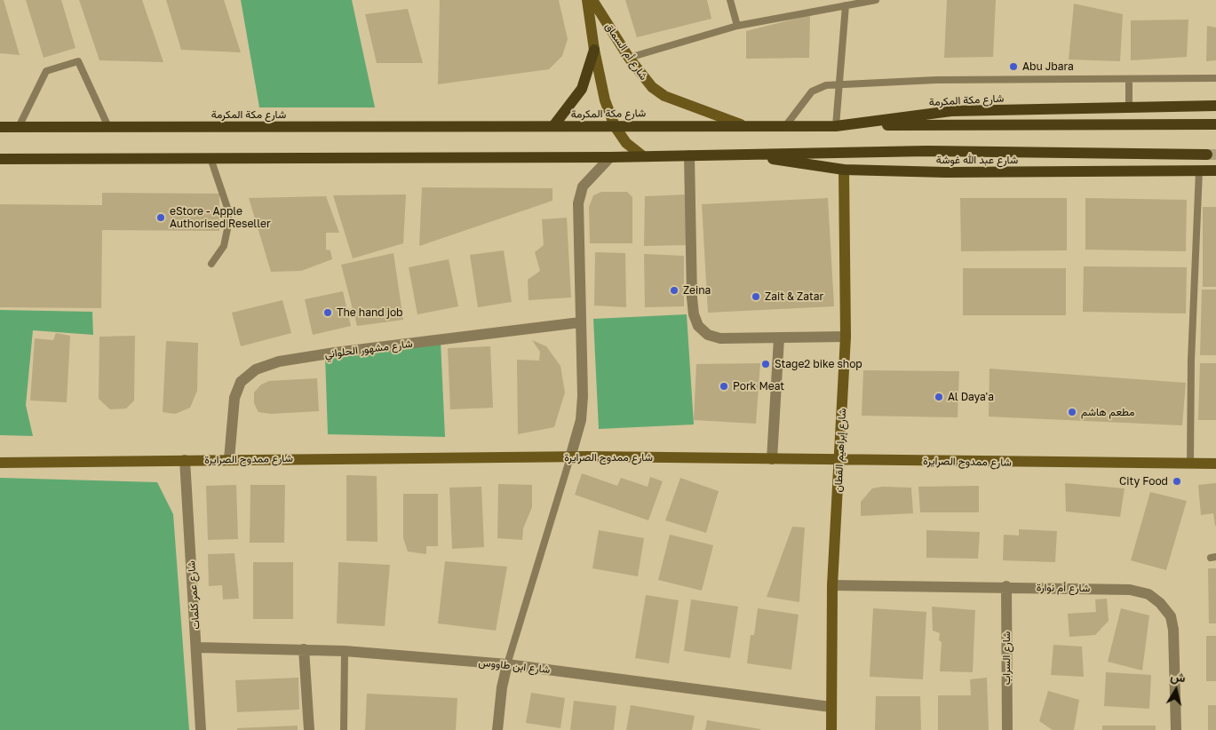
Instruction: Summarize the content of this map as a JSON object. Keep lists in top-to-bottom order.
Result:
{
  "streets": {
    "main road": ["شارع مكة المكرمة", "شارع عبد الله غوشة"],
    "street": [
      "شارع أم السماق",
      "شارع مشهور الحلواني",
      "شارع إبراهيم القطان",
      "شارع ممدوح الصرايرة",
      "شارع أم نوارة",
      "شارع عمر كلمات",
      "شارع السراب",
      "شارع ابن طاووس"
    ]
  },
  "crossings": [
    ["شارع أم السماق", "شارع مكة المكرمة"],
    ["شارع عبد الله غوشة", "شارع إبراهيم القطان"],
    ["شارع مشهور الحلواني", "شارع ممدوح الصرايرة"],
    ["شارع إبراهيم القطان", "شارع ممدوح الصرايرة"],
    ["شارع إبراهيم القطان", "شارع أم نوارة"],
    ["شارع إبراهيم القطان", "شارع ابن طاووس"],
    ["شارع ممدوح الصرايرة", "شارع عمر كلمات"],
    ["شارع أم نوارة", "شارع السراب"],
    ["شارع عمر كلمات", "شارع ابن طاووس"]
  ],
  "places": [
    "Abu Jbara",
    "eStore - Apple Authorised Reseller",
    "Zeina",
    "Zait & Zatar",
    "The hand job",
    "Stage2 bike shop",
    "Pork Meat",
    "Al Daya'a",
    "مطعم هاشم",
    "City Food"
  ],
  "north": "top"
}
